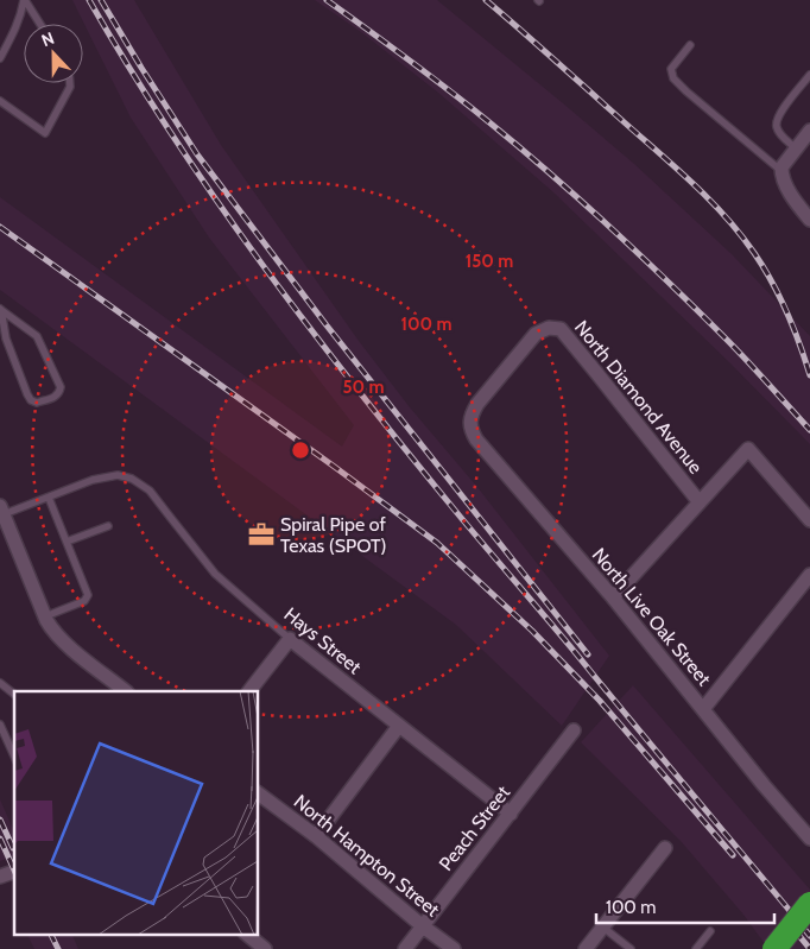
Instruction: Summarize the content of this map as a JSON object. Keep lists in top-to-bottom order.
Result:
{
  "streets": {
    "street": [
      "North Diamond Avenue",
      "North Live Oak Street",
      "Hays Street",
      "Peach Street",
      "North Hampton Street"
    ]
  },
  "crossings": [
    ["North Diamond Avenue", "North Live Oak Street"],
    ["Hays Street", "Peach Street"],
    ["Peach Street", "North Hampton Street"]
  ],
  "places": {
    "office": ["Spiral Pipe of Texas (SPOT)"]
  },
  "scale_bar": "100 m",
  "north": "top",
  "rings": ["150 m", "100 m", "50 m"]
}
